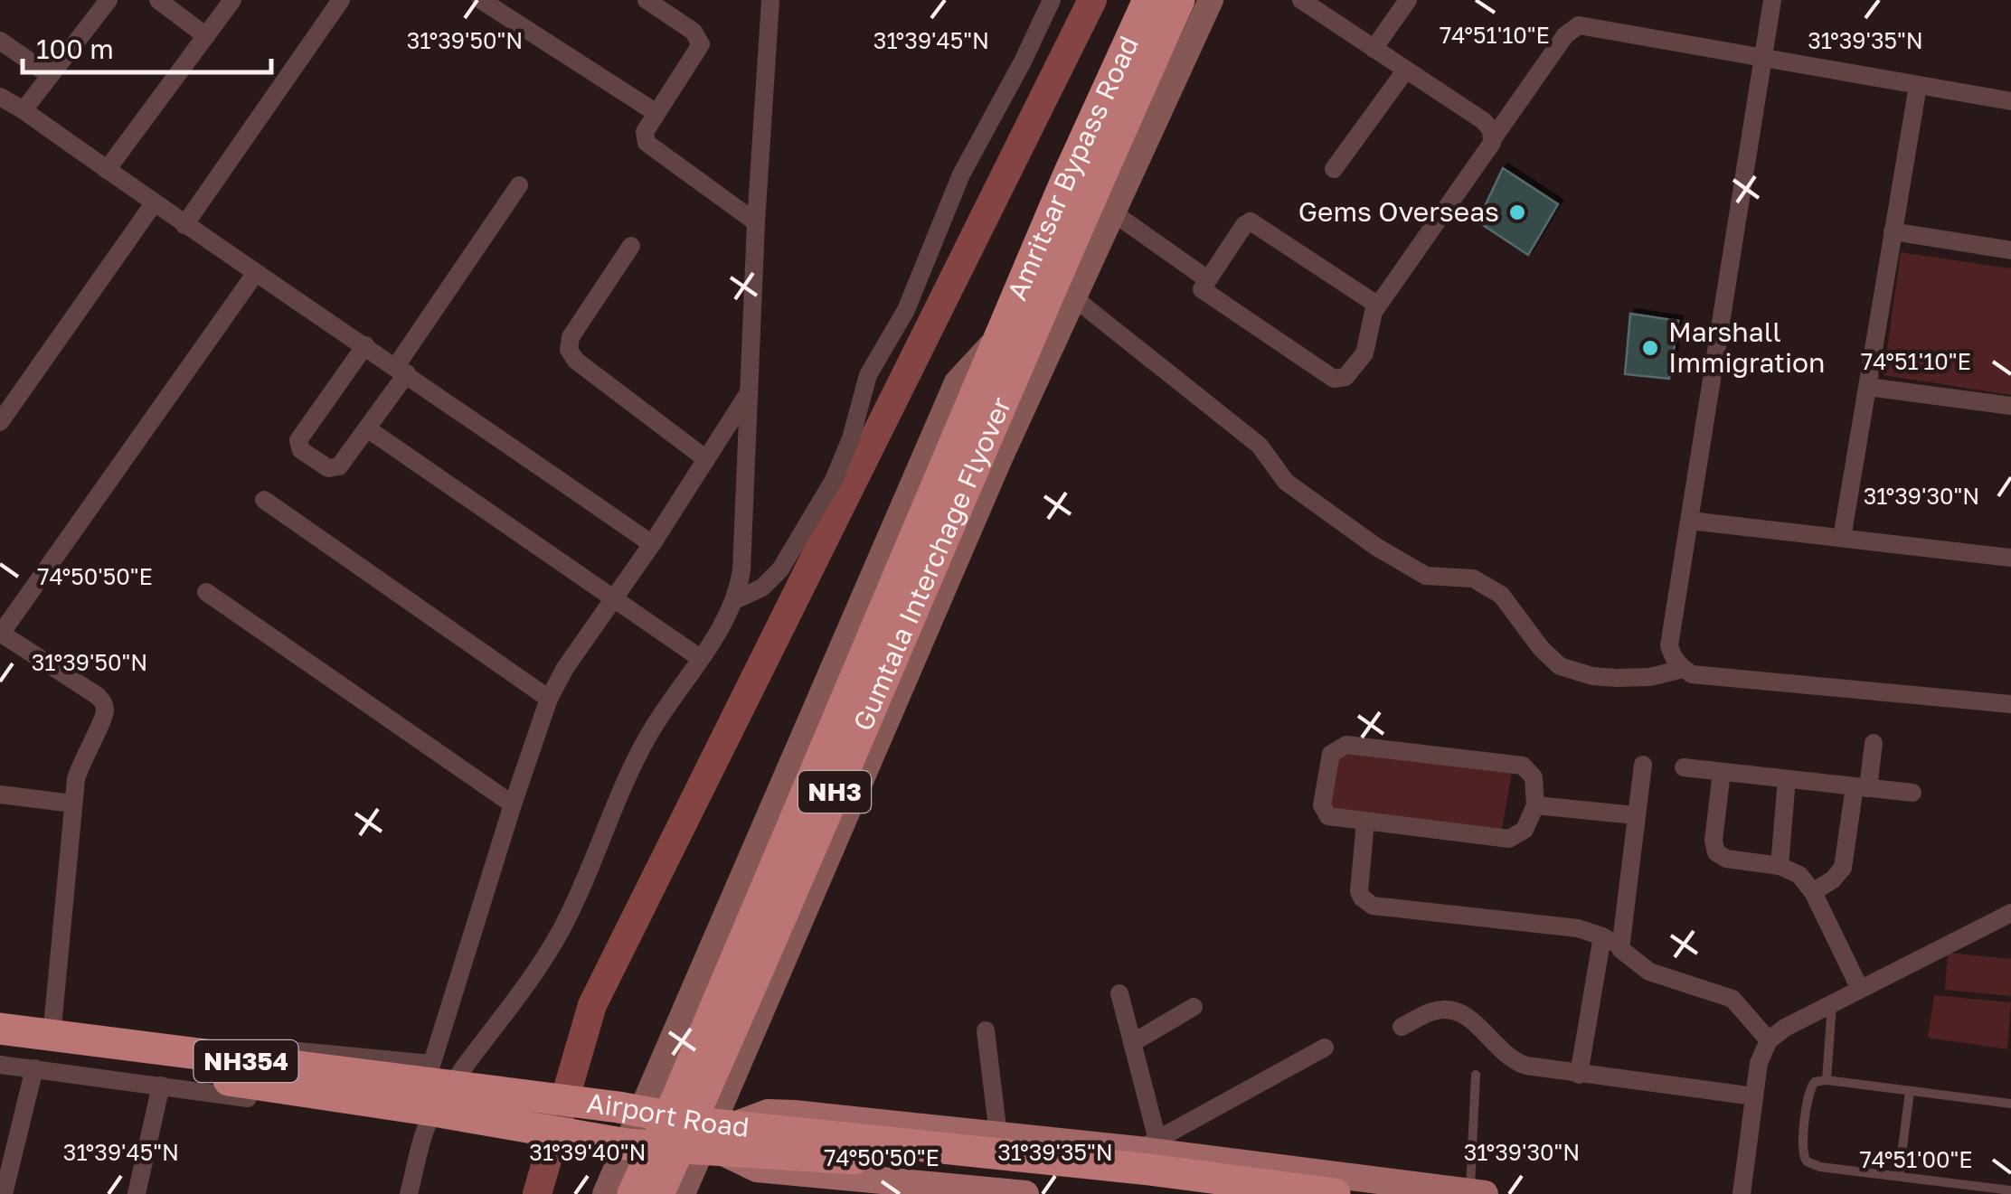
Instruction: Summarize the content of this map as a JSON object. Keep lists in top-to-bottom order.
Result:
{
  "streets": {
    "highway": [
      "Amritsar Bypass Road",
      "Gumtala Interchage Flyover",
      "NH3",
      "NH354",
      "Airport Road"
    ]
  },
  "crossings": [
    ["Amritsar Bypass Road", "Gumtala Interchage Flyover"]
  ],
  "places": ["Gems Overseas", "Marshall Immigration"],
  "scale_bar": "100 m",
  "coordinates": [
    "74°51'10\"E",
    "31°39'50\"N",
    "31°39'45\"N",
    "31°39'35\"N",
    "31°39'30\"N",
    "74°50'50\"E",
    "31°39'40\"N",
    "74°51'00\"E"
  ]
}
